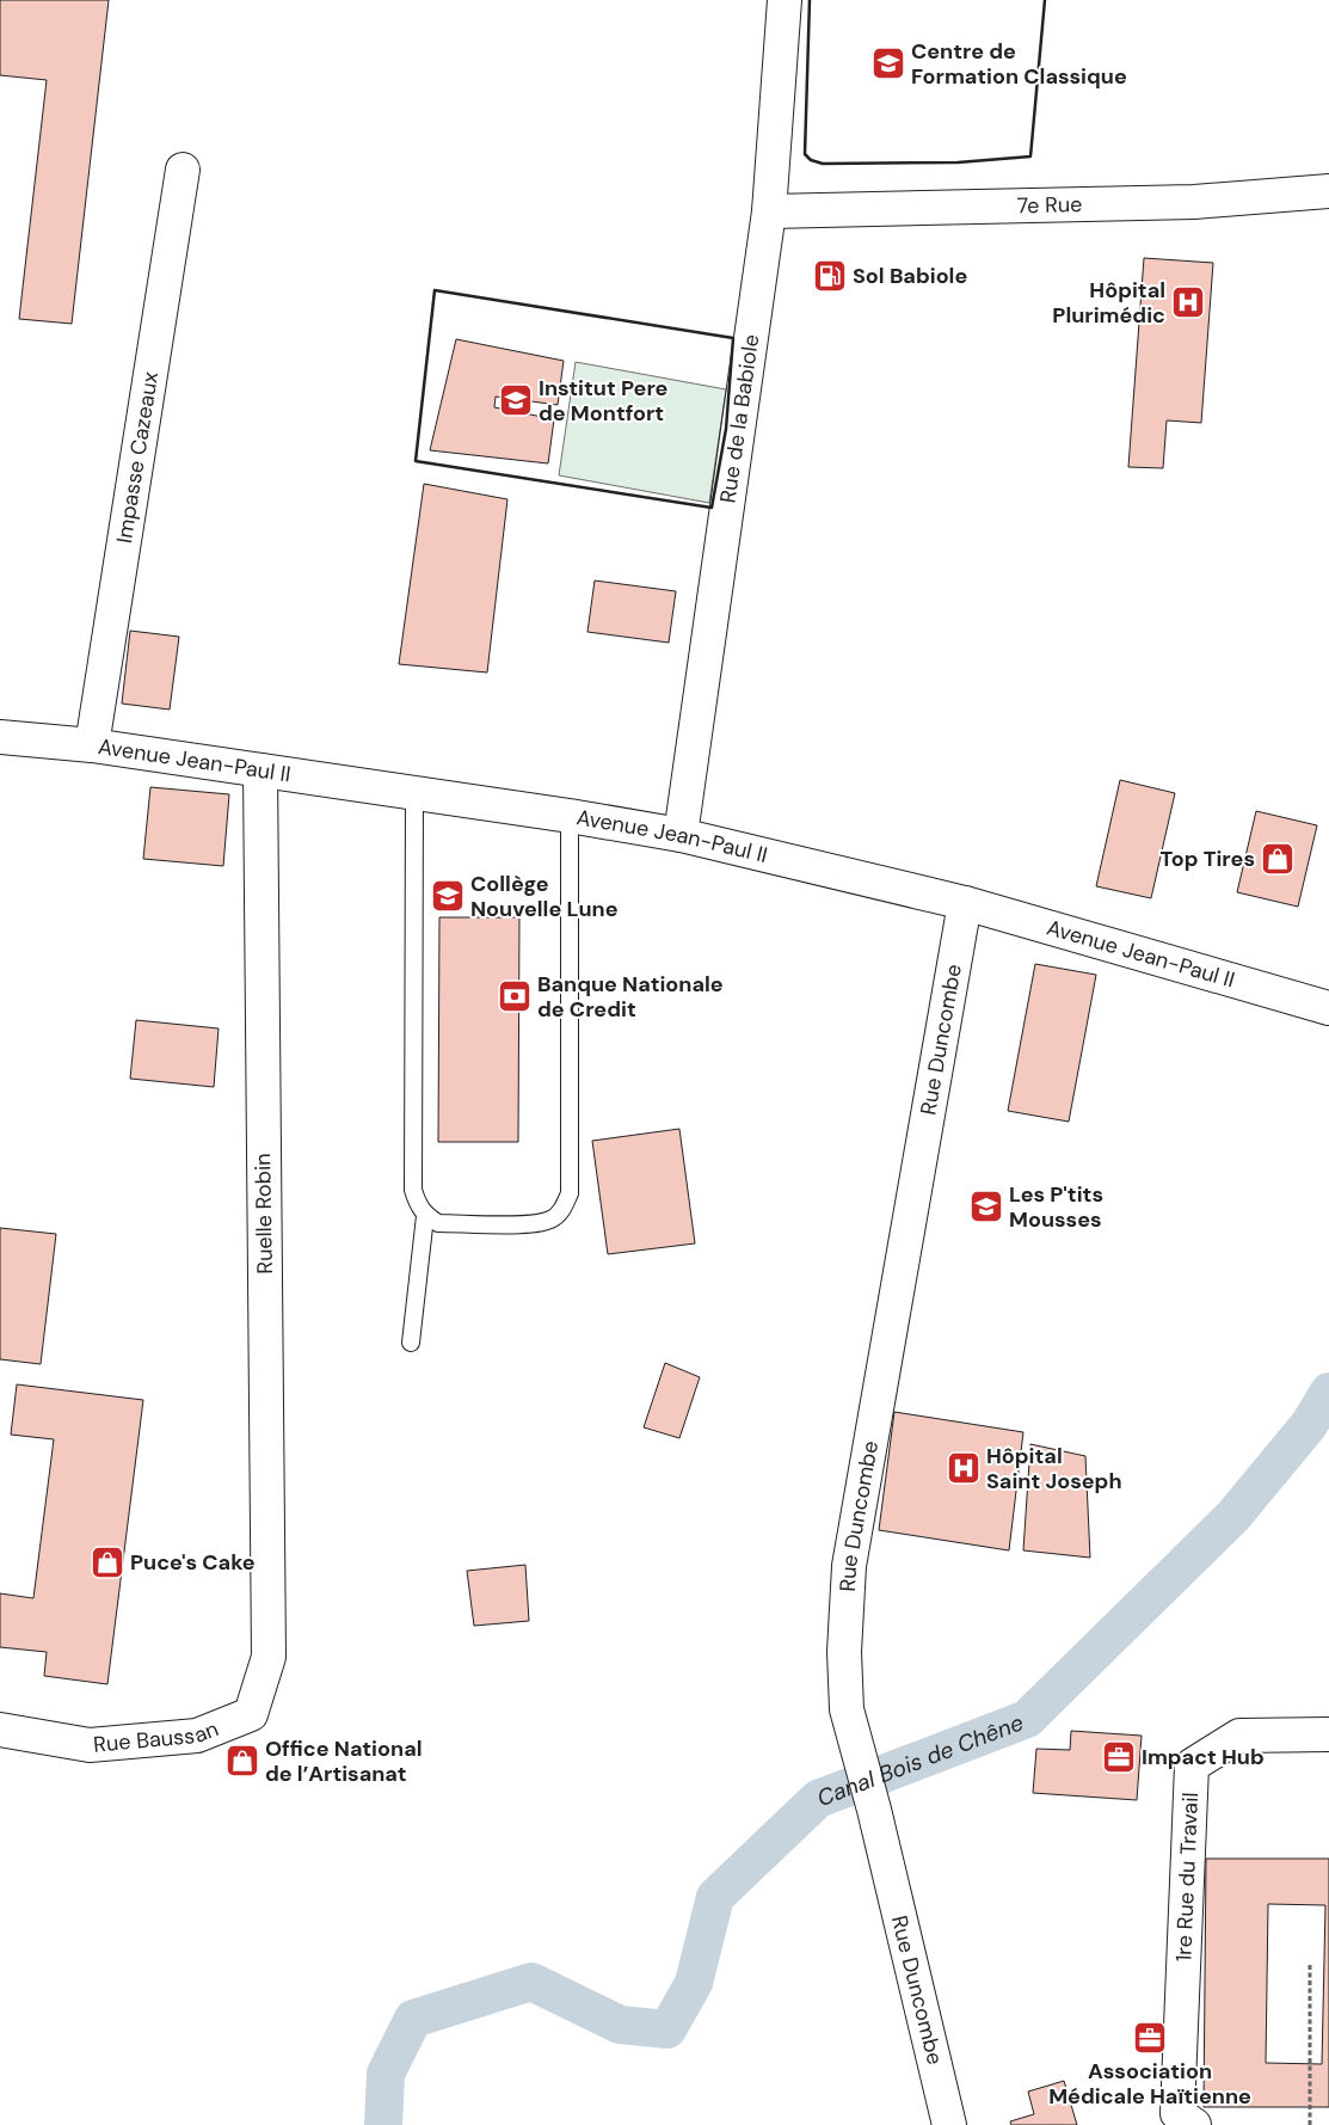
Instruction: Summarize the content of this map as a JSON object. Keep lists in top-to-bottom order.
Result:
{
  "streets": {
    "street": [
      "7e Rue",
      "Rue de la Babiole",
      "Impasse Cazeaux",
      "Avenue Jean-Paul II",
      "Rue Duncombe",
      "Ruelle Robin",
      "Rue Baussan",
      "1re Rue du Travail"
    ]
  },
  "crossings": [
    ["7e Rue", "Rue de la Babiole"],
    ["Rue de la Babiole", "Avenue Jean-Paul II"],
    ["Impasse Cazeaux", "Avenue Jean-Paul II"],
    ["Avenue Jean-Paul II", "Rue Duncombe"],
    ["Avenue Jean-Paul II", "Ruelle Robin"],
    ["Ruelle Robin", "Rue Baussan"]
  ],
  "water": ["Canal Bois de Chêne"],
  "places": {
    "school or university": [
      "Centre de Formation Classique",
      "Institut Pere de Montfort",
      "Collège Nouvelle Lune",
      "Les P'tits Mousses"
    ],
    "fuel station": ["Sol Babiole"],
    "hospital": ["Hôpital Plurimédic", "Hôpital Saint Joseph"],
    "shop": ["Top Tires", "Puce's Cake", "Office National de l’Artisanat"],
    "bank": ["Banque Nationale de Credit"],
    "office": ["Impact Hub", "Association Médicale Haïtienne"]
  }
}
